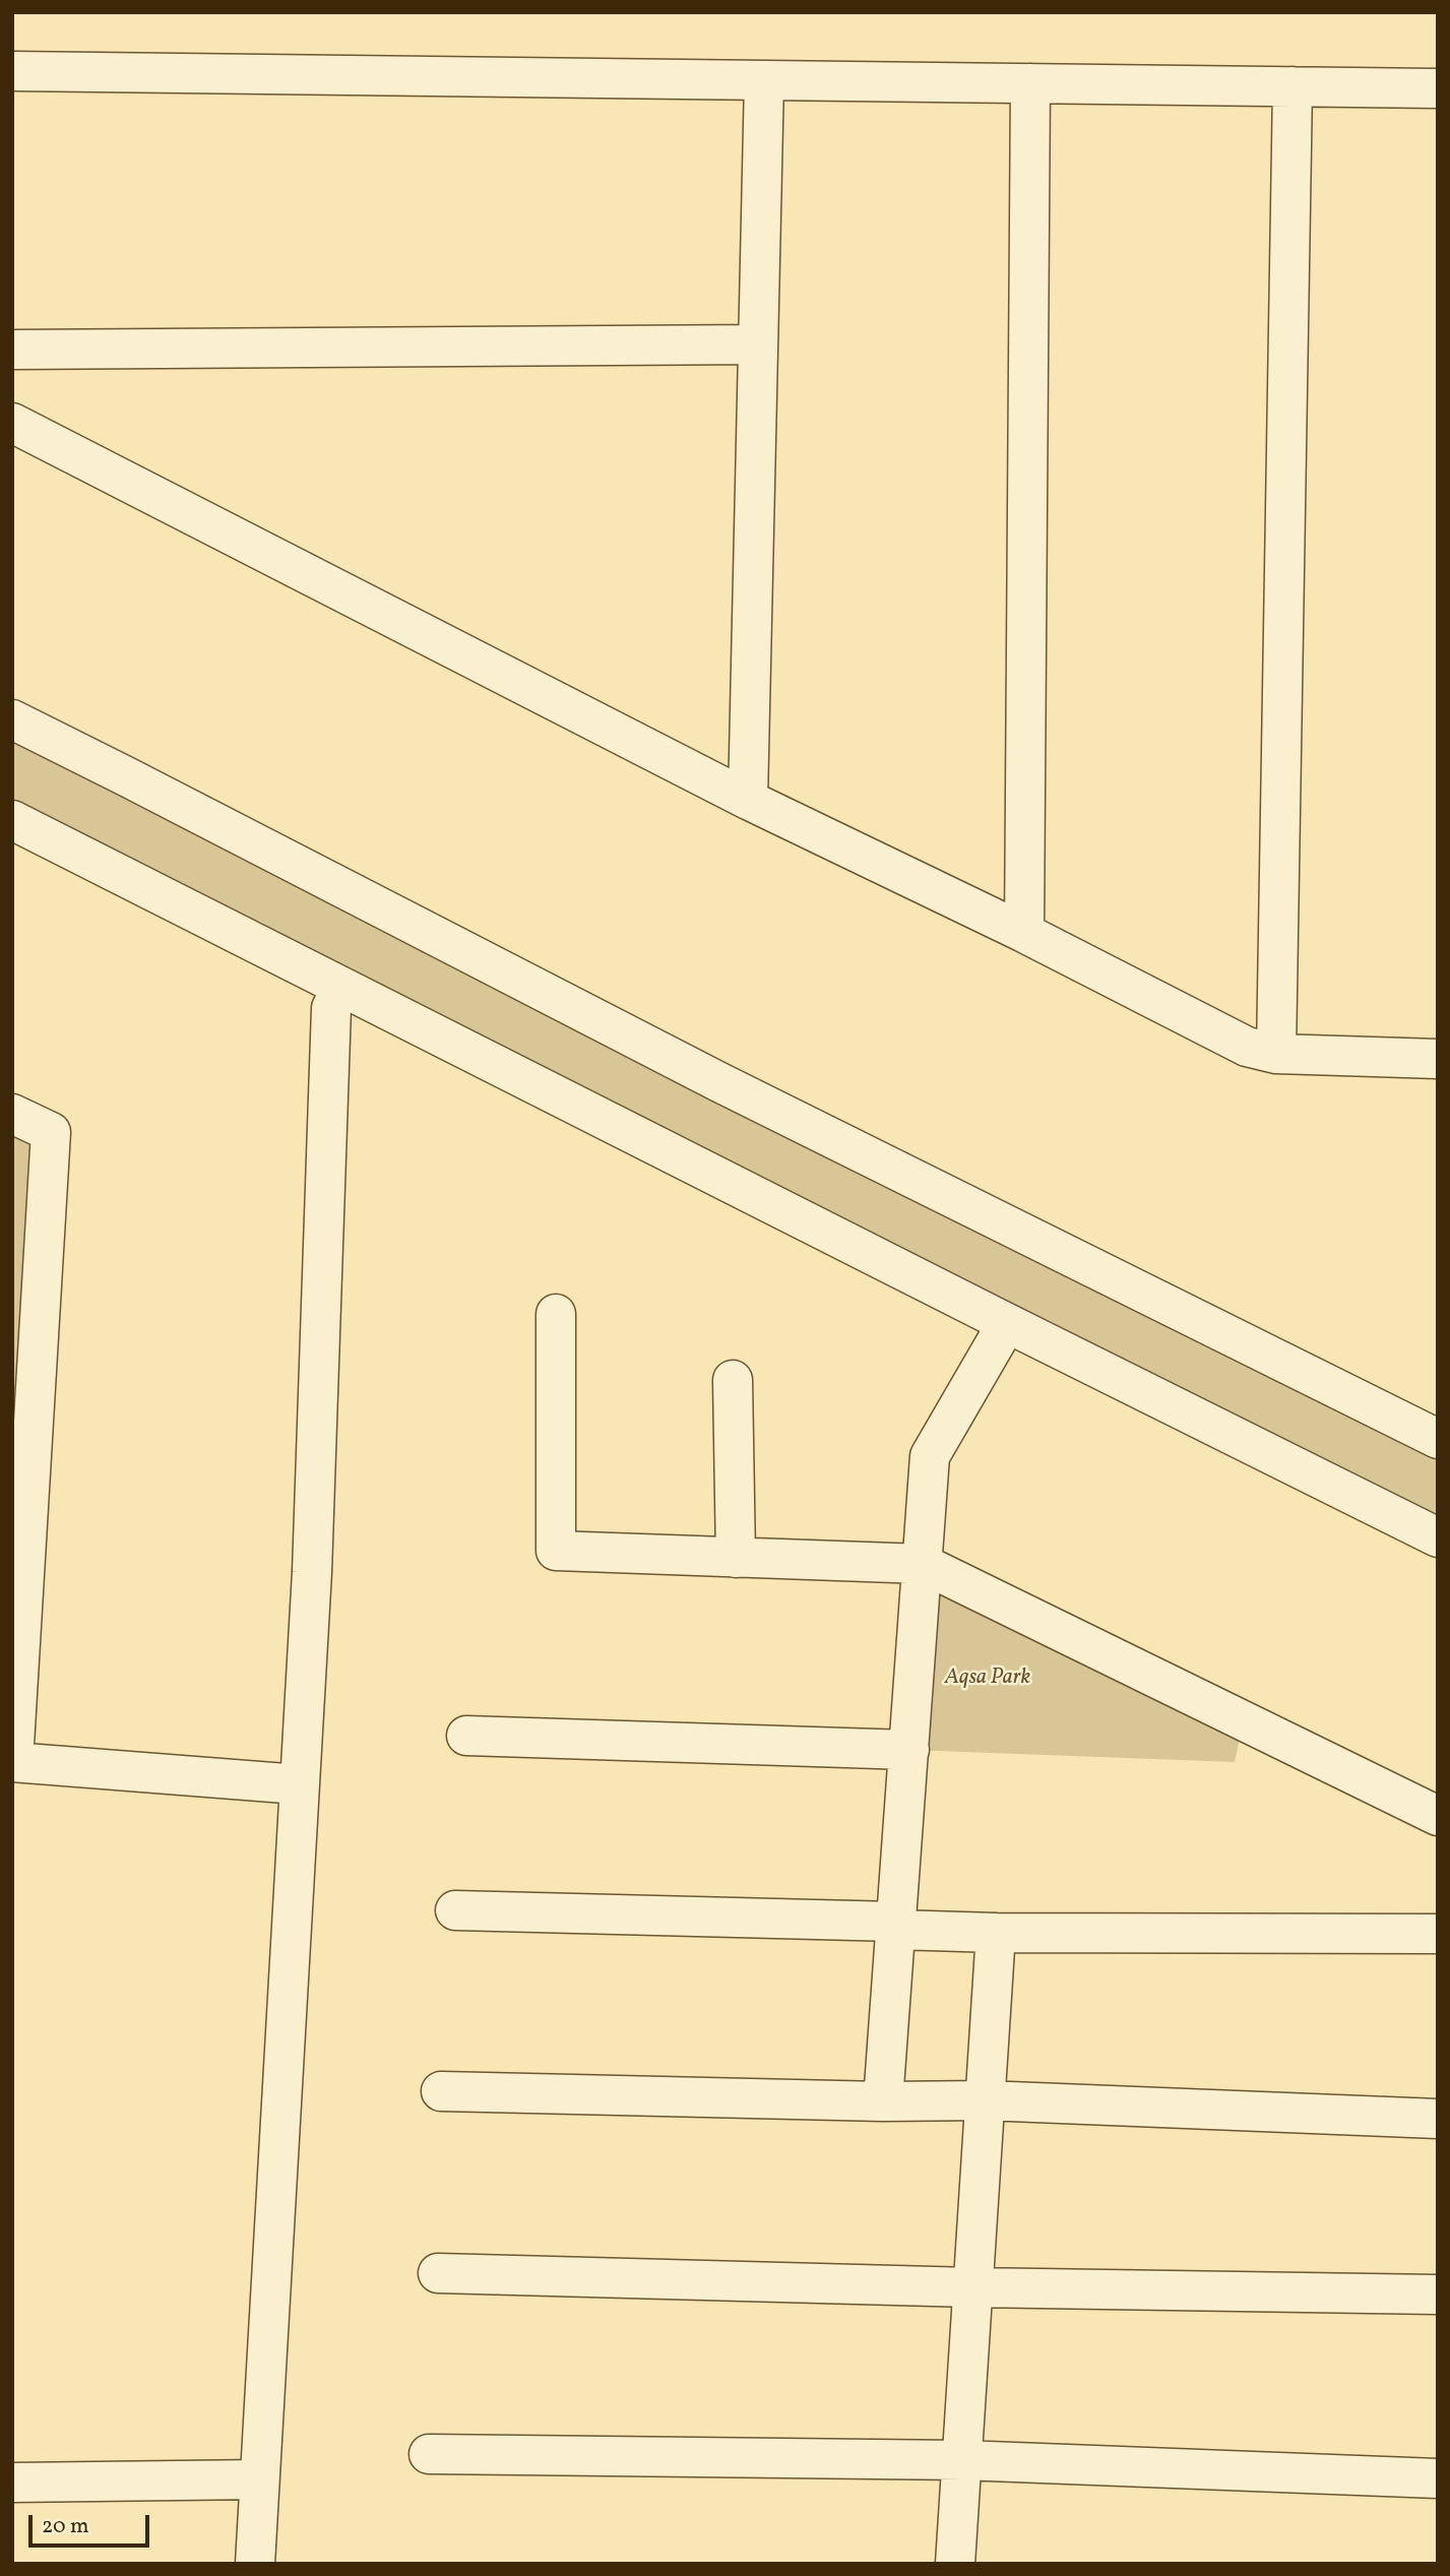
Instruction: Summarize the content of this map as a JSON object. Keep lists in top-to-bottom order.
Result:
{
  "parks": ["Aqsa Park"],
  "scale_bar": "20 m"
}
